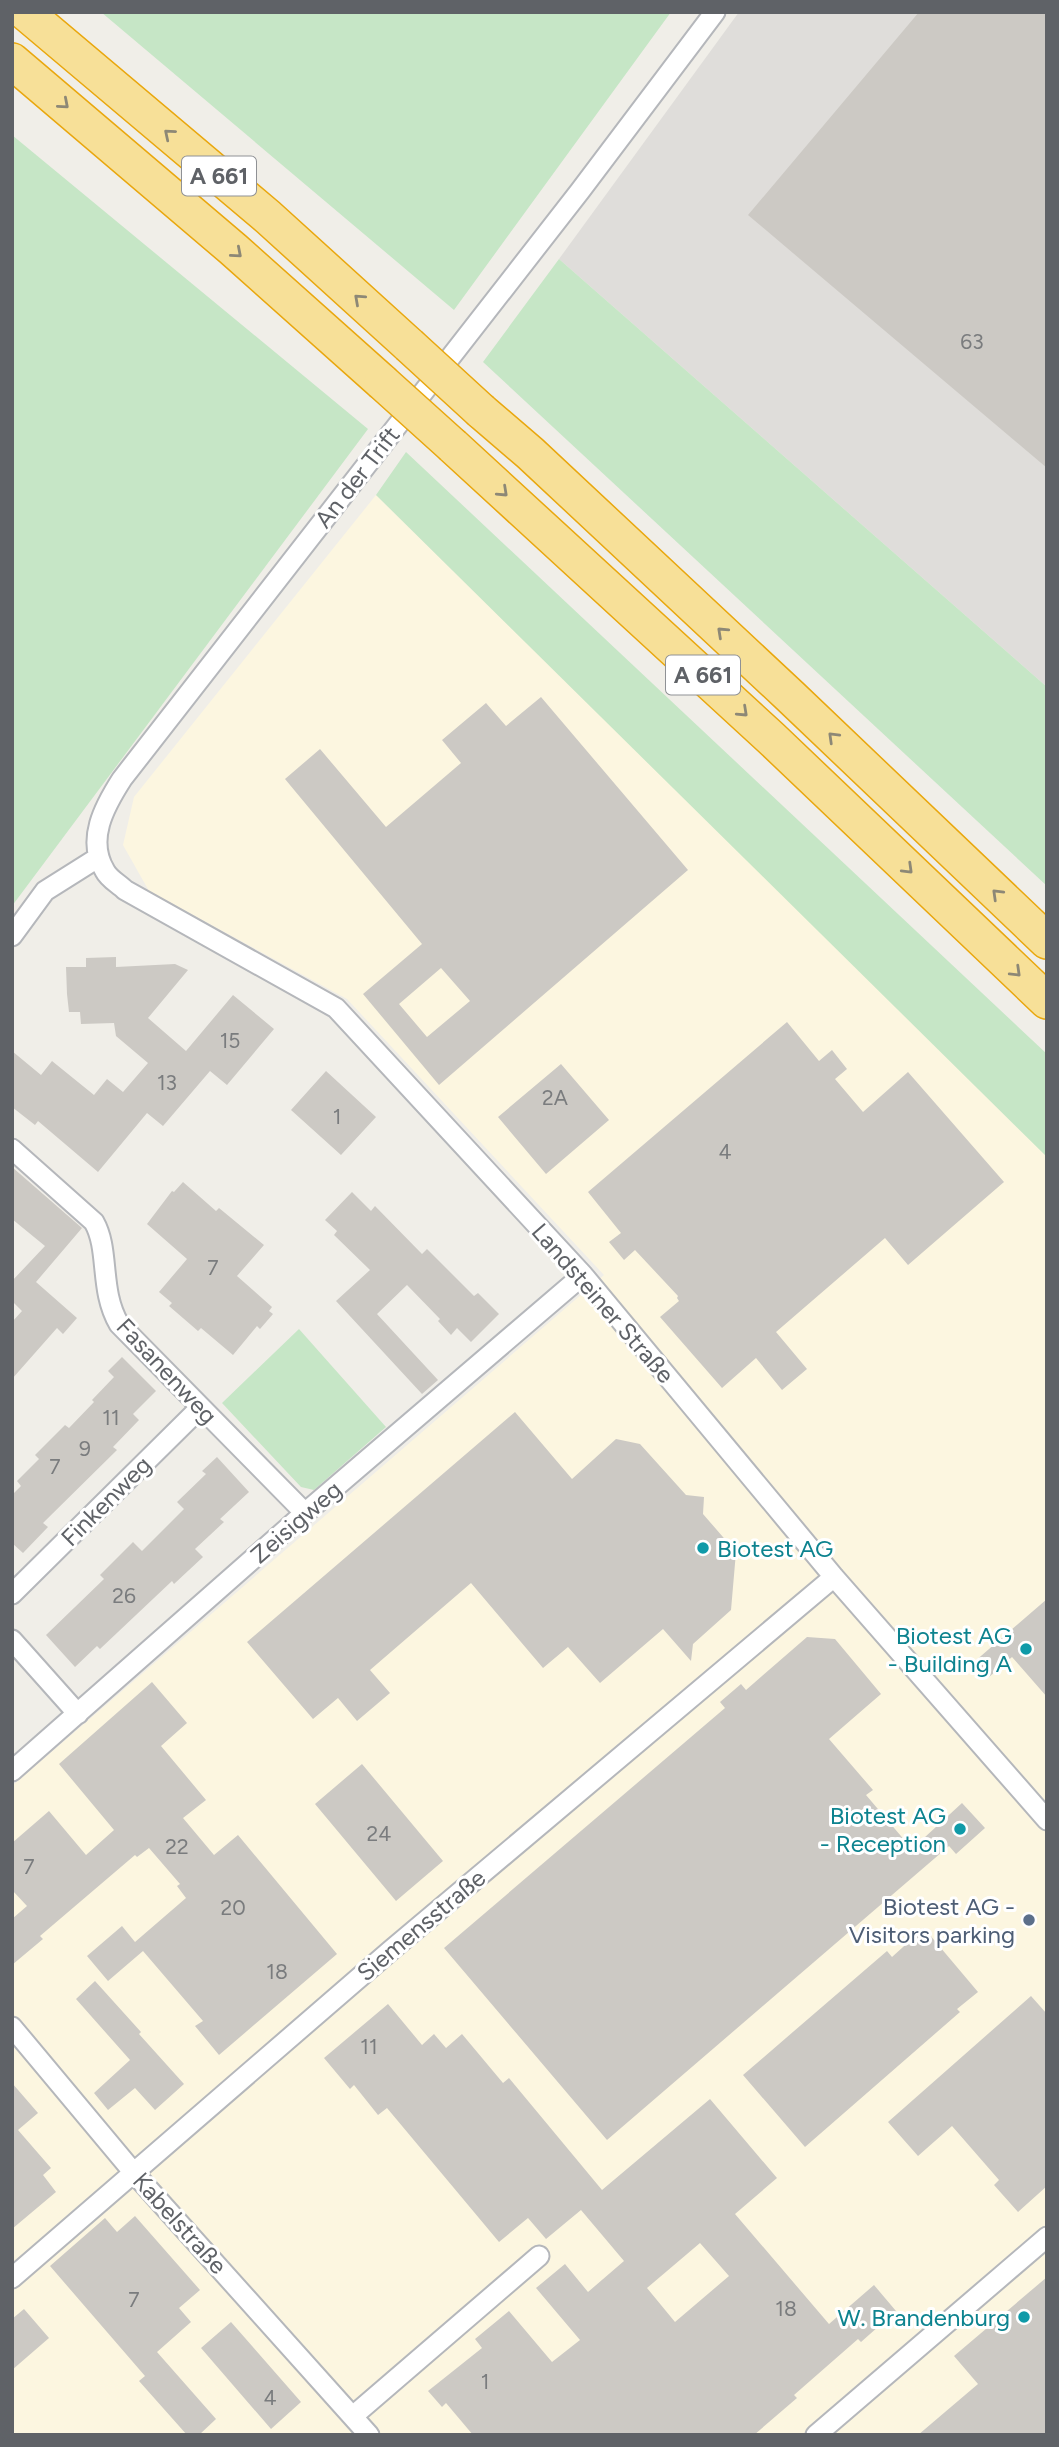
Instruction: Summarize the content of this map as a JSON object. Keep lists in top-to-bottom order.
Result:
{
  "streets": {
    "highway": ["A 661"],
    "street": [
      "An der Trift",
      "Landsteiner Straße",
      "Fasanenweg",
      "Finkenweg",
      "Zeisigweg",
      "Siemensstraße",
      "Kabelstraße"
    ]
  },
  "crossings": [
    ["An der Trift", "Landsteiner Straße"],
    ["Landsteiner Straße", "Zeisigweg"],
    ["Landsteiner Straße", "Siemensstraße"],
    ["Fasanenweg", "Finkenweg"],
    ["Fasanenweg", "Zeisigweg"],
    ["Siemensstraße", "Kabelstraße"]
  ],
  "places": [
    "Biotest AG",
    "Biotest AG - Building A",
    "Biotest AG - Reception",
    "Biotest AG - Visitors parking",
    "W. Brandenburg"
  ],
  "house_numbers": [
    "63",
    "15",
    "13",
    "2A",
    "1",
    "4",
    "7",
    "11",
    "9",
    "7",
    "26",
    "24",
    "22",
    "7",
    "20",
    "18",
    "11",
    "7",
    "18",
    "1",
    "4"
  ]
}
